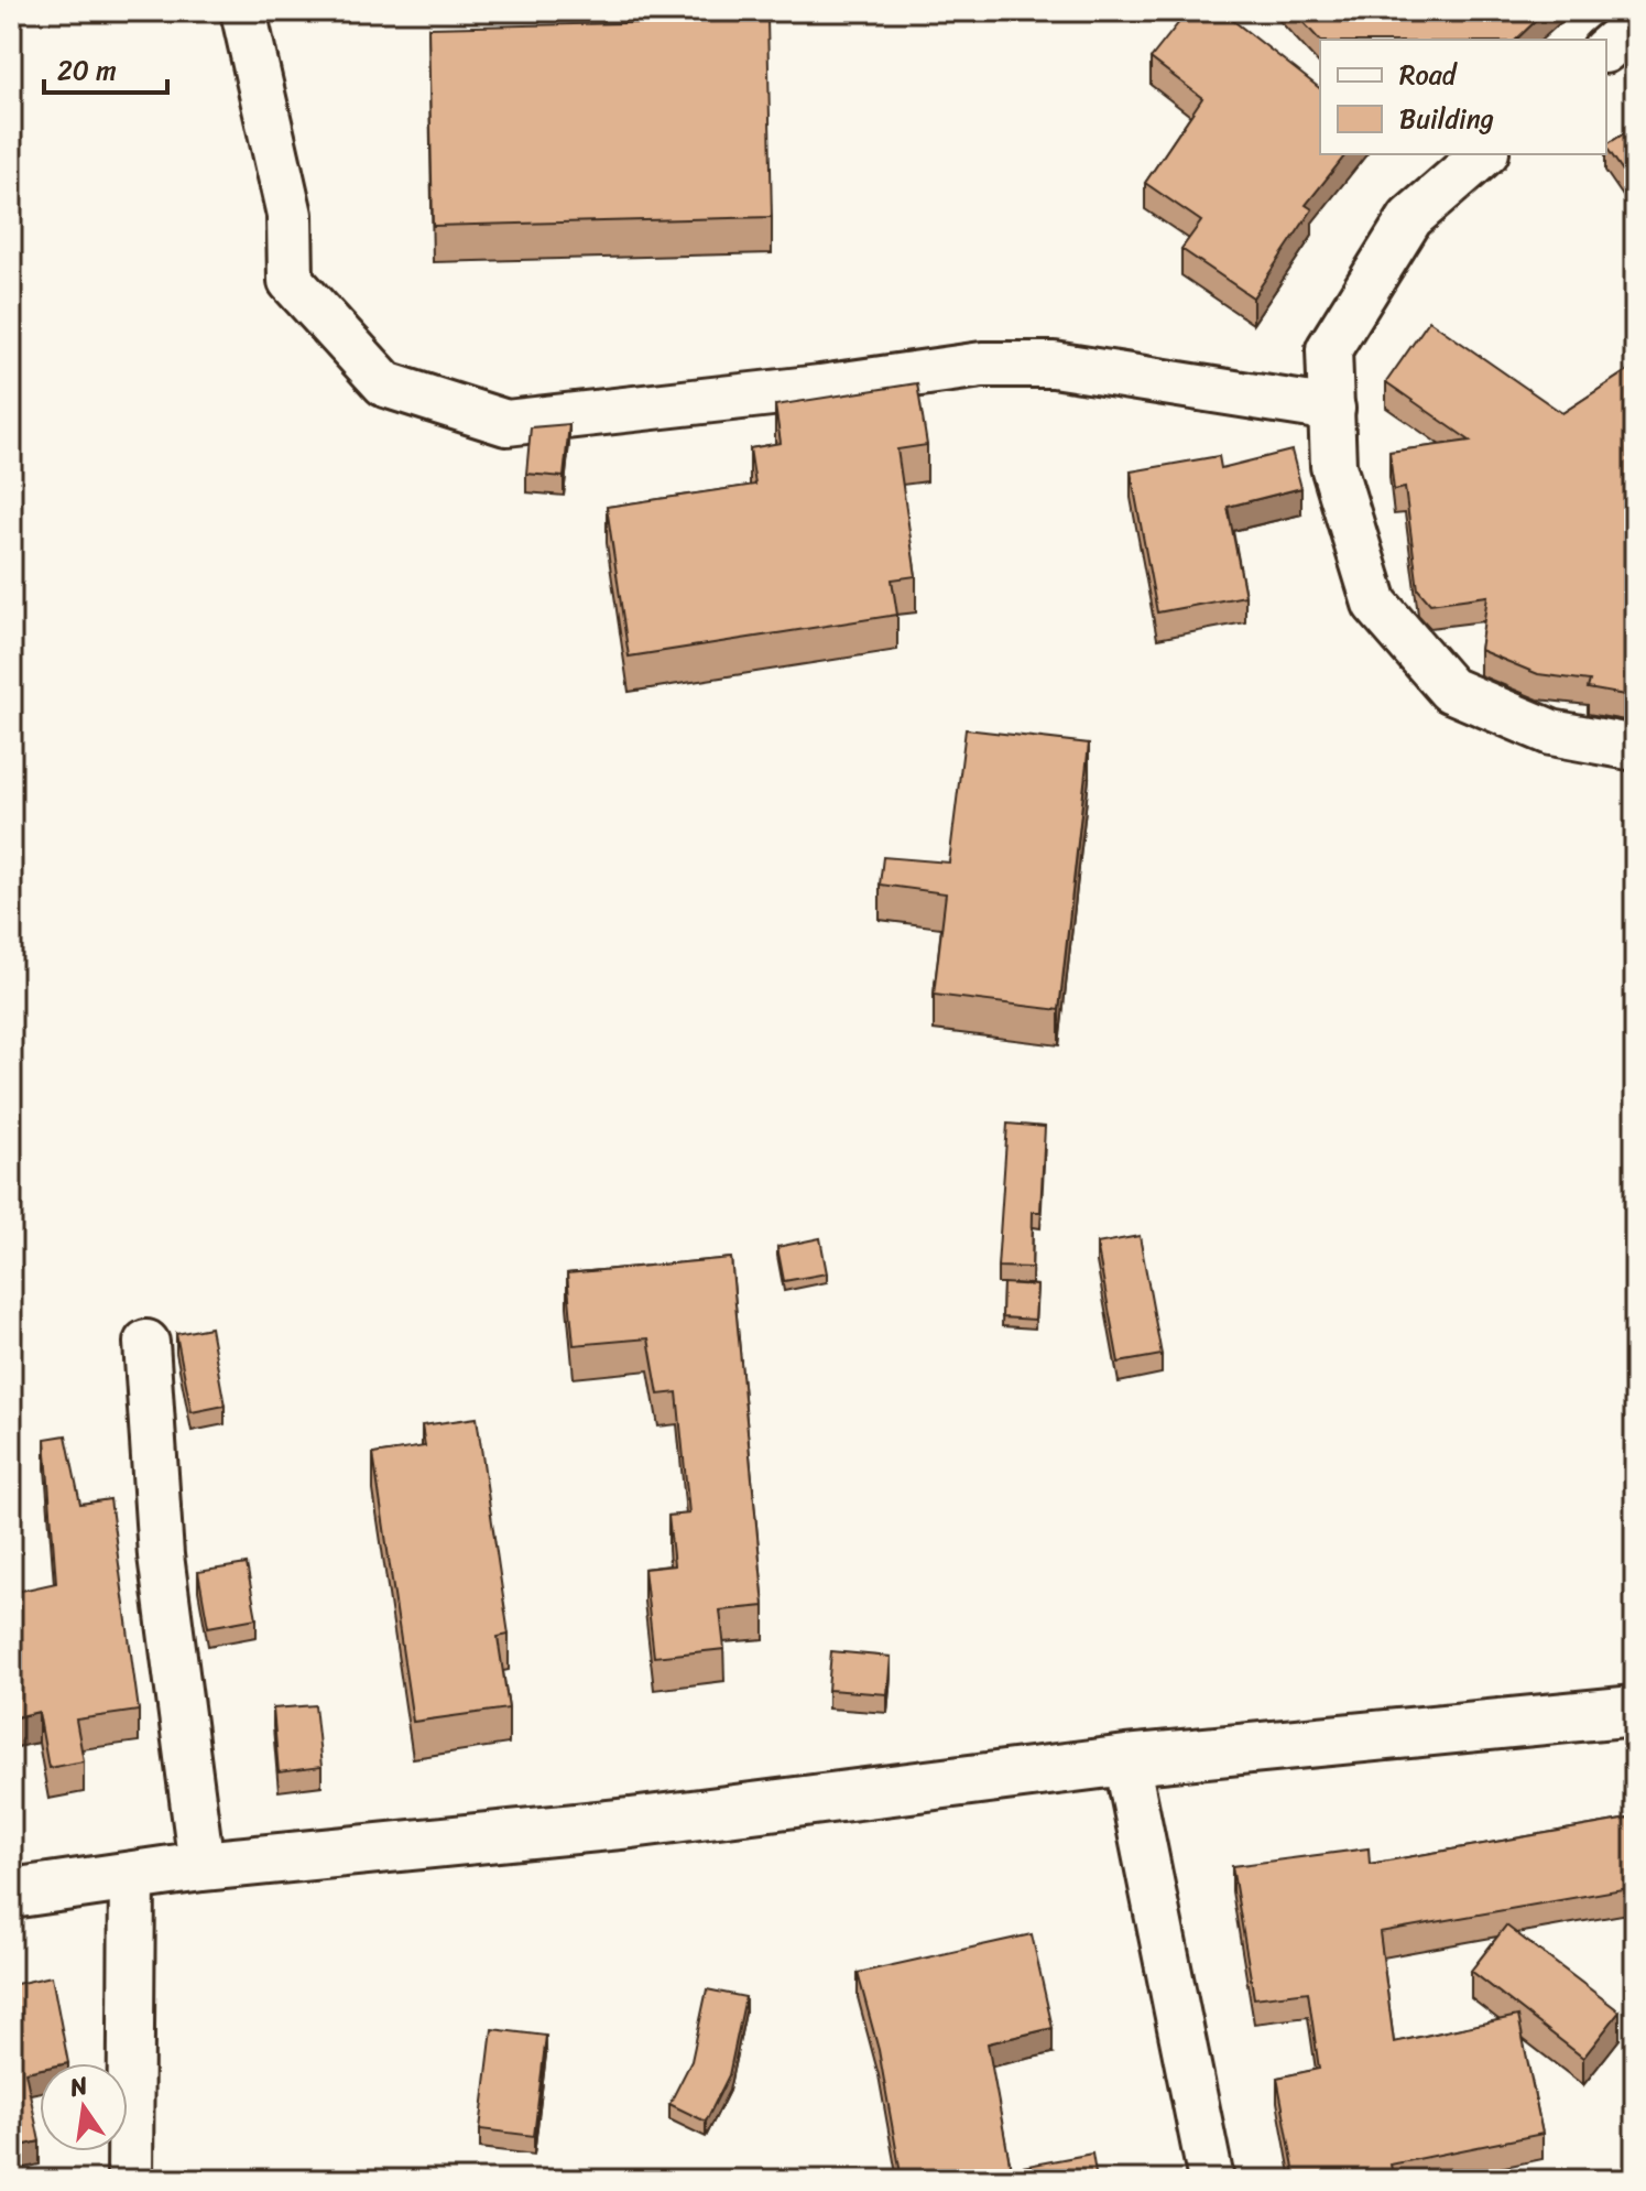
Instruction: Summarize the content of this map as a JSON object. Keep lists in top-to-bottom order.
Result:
{
  "legend": ["Road", "Building"],
  "scale_bar": "20 m",
  "north": "top"
}
